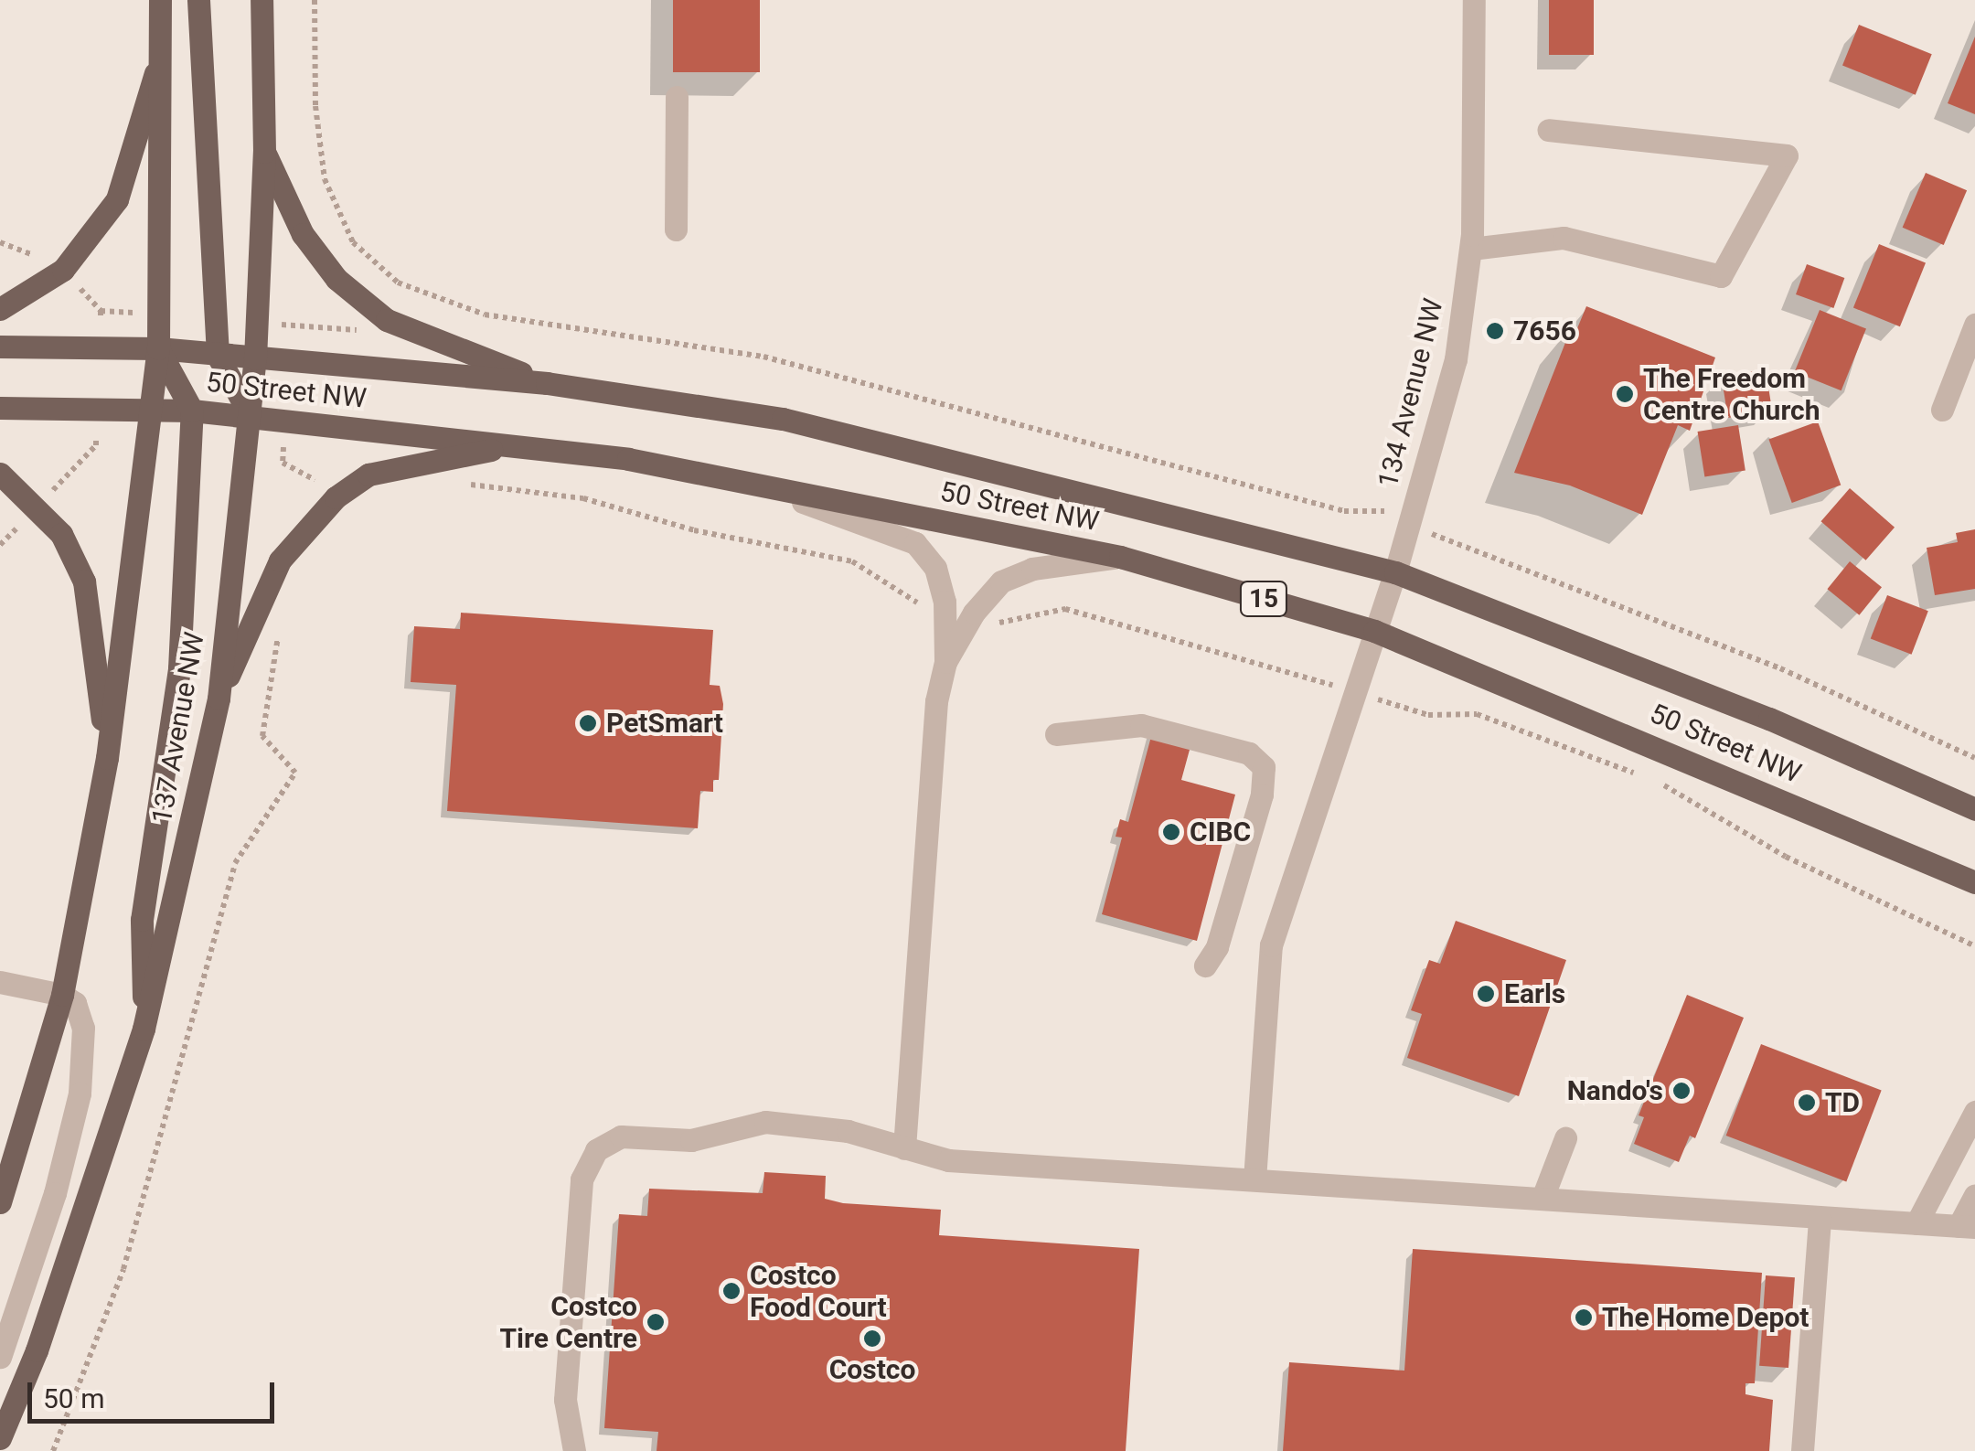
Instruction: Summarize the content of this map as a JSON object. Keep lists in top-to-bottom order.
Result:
{
  "streets": {
    "main road": ["50 Street NW", "15", "137 Avenue NW"],
    "street": ["134 Avenue NW"]
  },
  "crossings": [
    ["50 Street NW", "134 Avenue NW"],
    ["50 Street NW", "137 Avenue NW"]
  ],
  "places": [
    "7656",
    "The Freedom Centre Church",
    "PetSmart",
    "CIBC",
    "Earls",
    "Nando's",
    "TD",
    "Costco Food Court",
    "The Home Depot",
    "Costco Tire Centre",
    "Costco"
  ],
  "scale_bar": "50 m"
}
